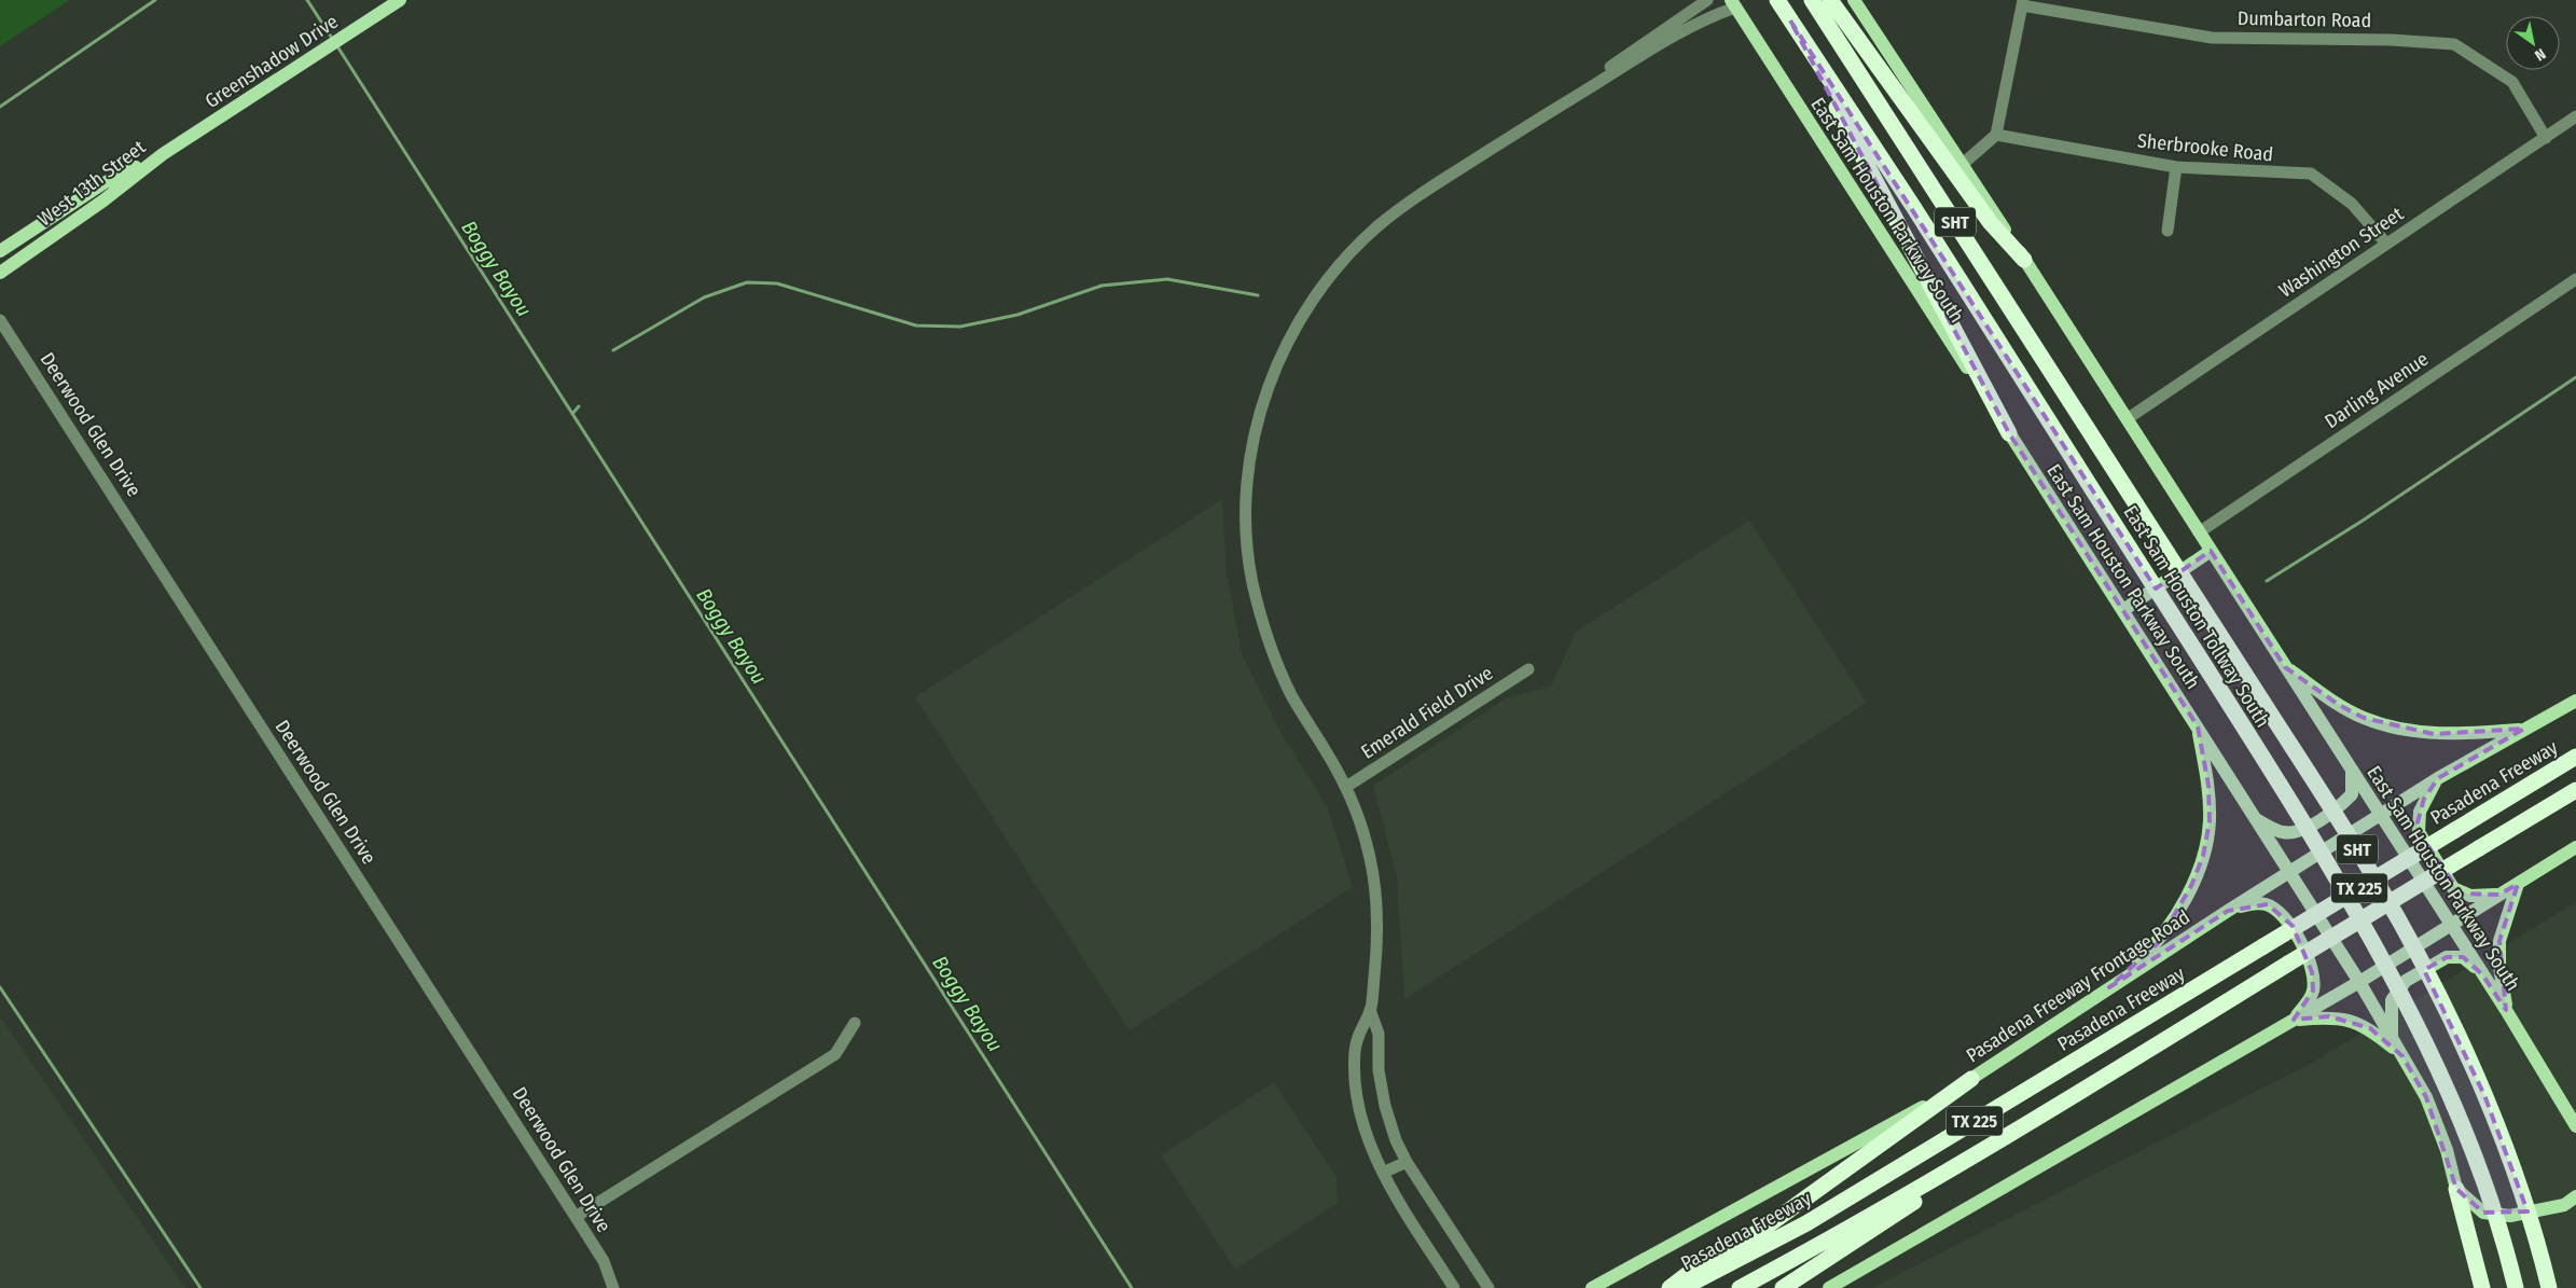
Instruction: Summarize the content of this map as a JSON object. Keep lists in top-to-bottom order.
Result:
{
  "streets": {
    "highway": [
      "SHT",
      "East Sam Houston Tollway South",
      "Pasadena Freeway",
      "TX 225"
    ],
    "main road": [
      "Greenshadow Drive",
      "West 13th Street",
      "East Sam Houston Parkway South",
      "Pasadena Freeway Frontage Road"
    ],
    "street": [
      "Dumbarton Road",
      "Sherbrooke Road",
      "Washington Street",
      "Darling Avenue",
      "Deerwood Glen Drive",
      "Emerald Field Drive"
    ]
  },
  "crossings": [
    ["Dumbarton Road", "Washington Street"],
    ["Greenshadow Drive", "West 13th Street"],
    ["Sherbrooke Road", "Washington Street"],
    ["East Sam Houston Parkway South", "Washington Street"],
    ["East Sam Houston Parkway South", "Darling Avenue"],
    ["East Sam Houston Parkway South", "Pasadena Freeway Frontage Road"]
  ],
  "water": ["Boggy Bayou"],
  "north": "bottom right"
}
